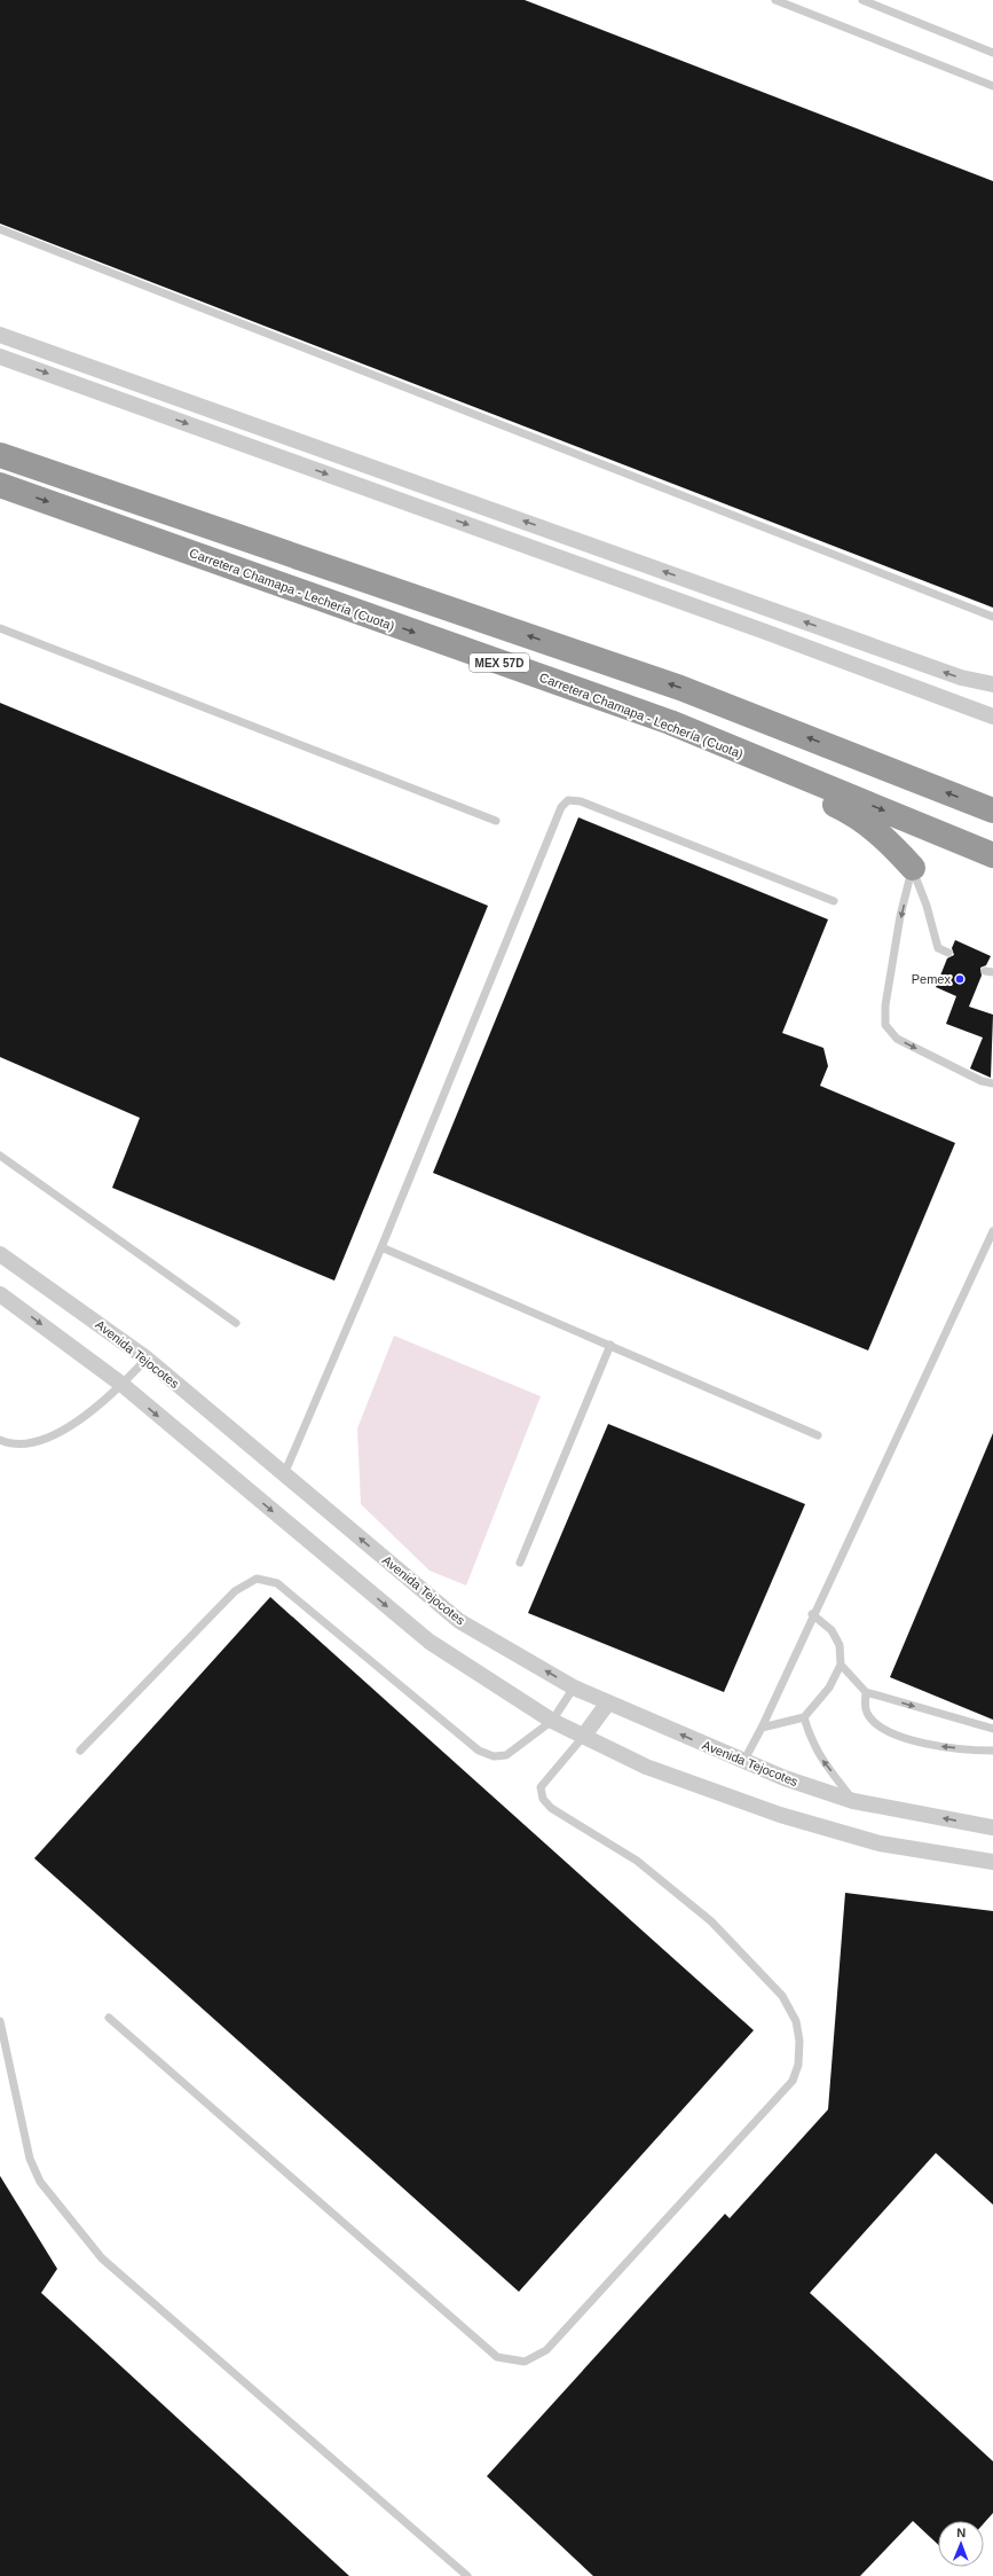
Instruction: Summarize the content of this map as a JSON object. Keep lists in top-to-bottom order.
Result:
{
  "streets": {
    "highway": ["Carretera Chamapa - Lechería (Cuota)", "MEX 57D"],
    "street": ["Avenida Tejocotes"]
  },
  "places": ["Pemex"],
  "north": "top"
}
